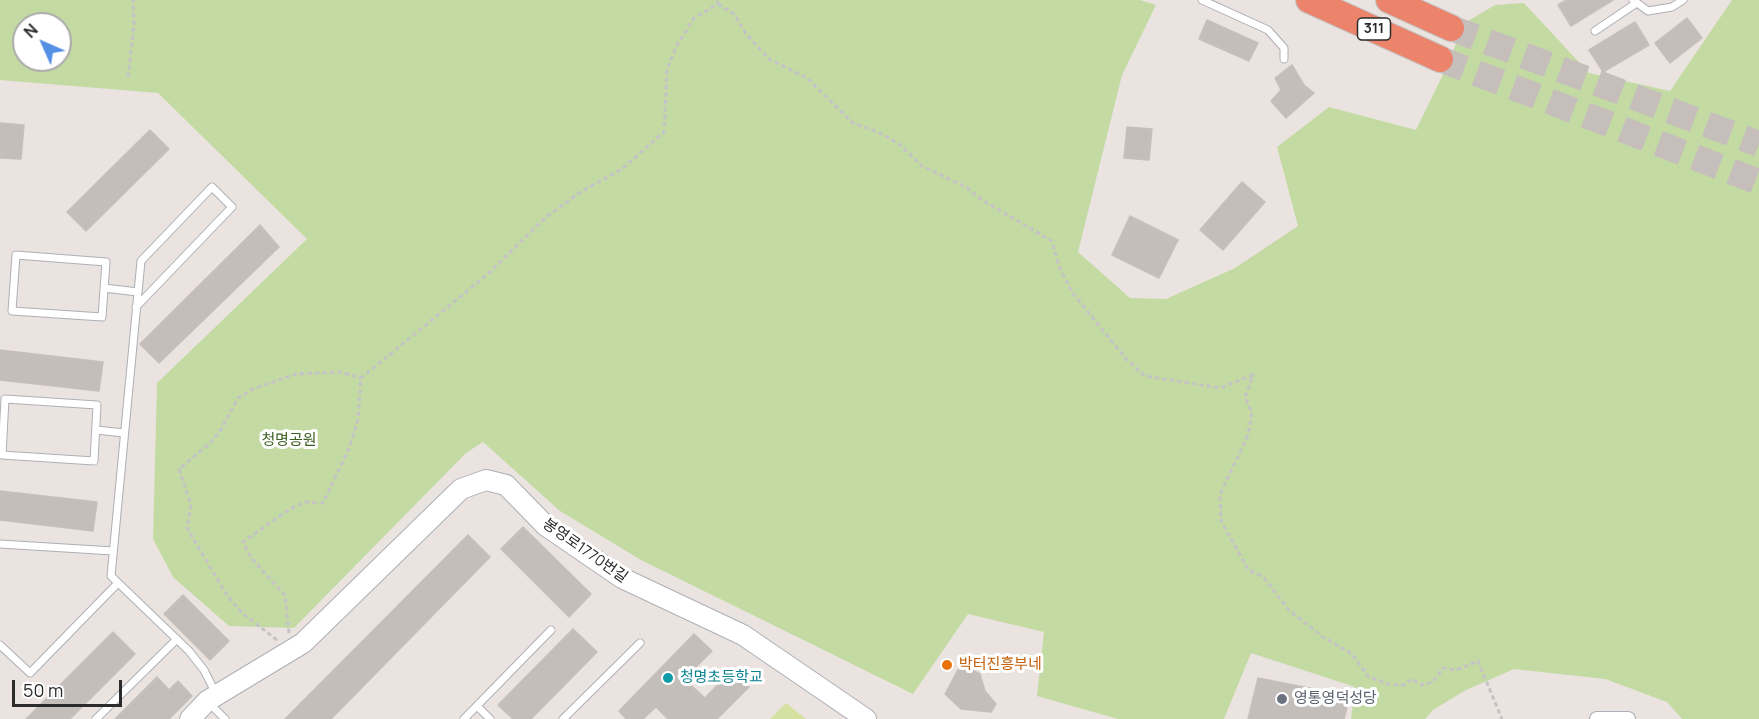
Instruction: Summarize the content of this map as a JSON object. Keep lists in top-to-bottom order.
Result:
{
  "streets": {
    "highway": ["311"],
    "street": ["봉영로1770번길"]
  },
  "parks": ["청명공원"],
  "places": ["박터진흥부네", "청명초등학교", "영통영덕성당"],
  "scale_bar": "50 m",
  "north": "top left"
}
